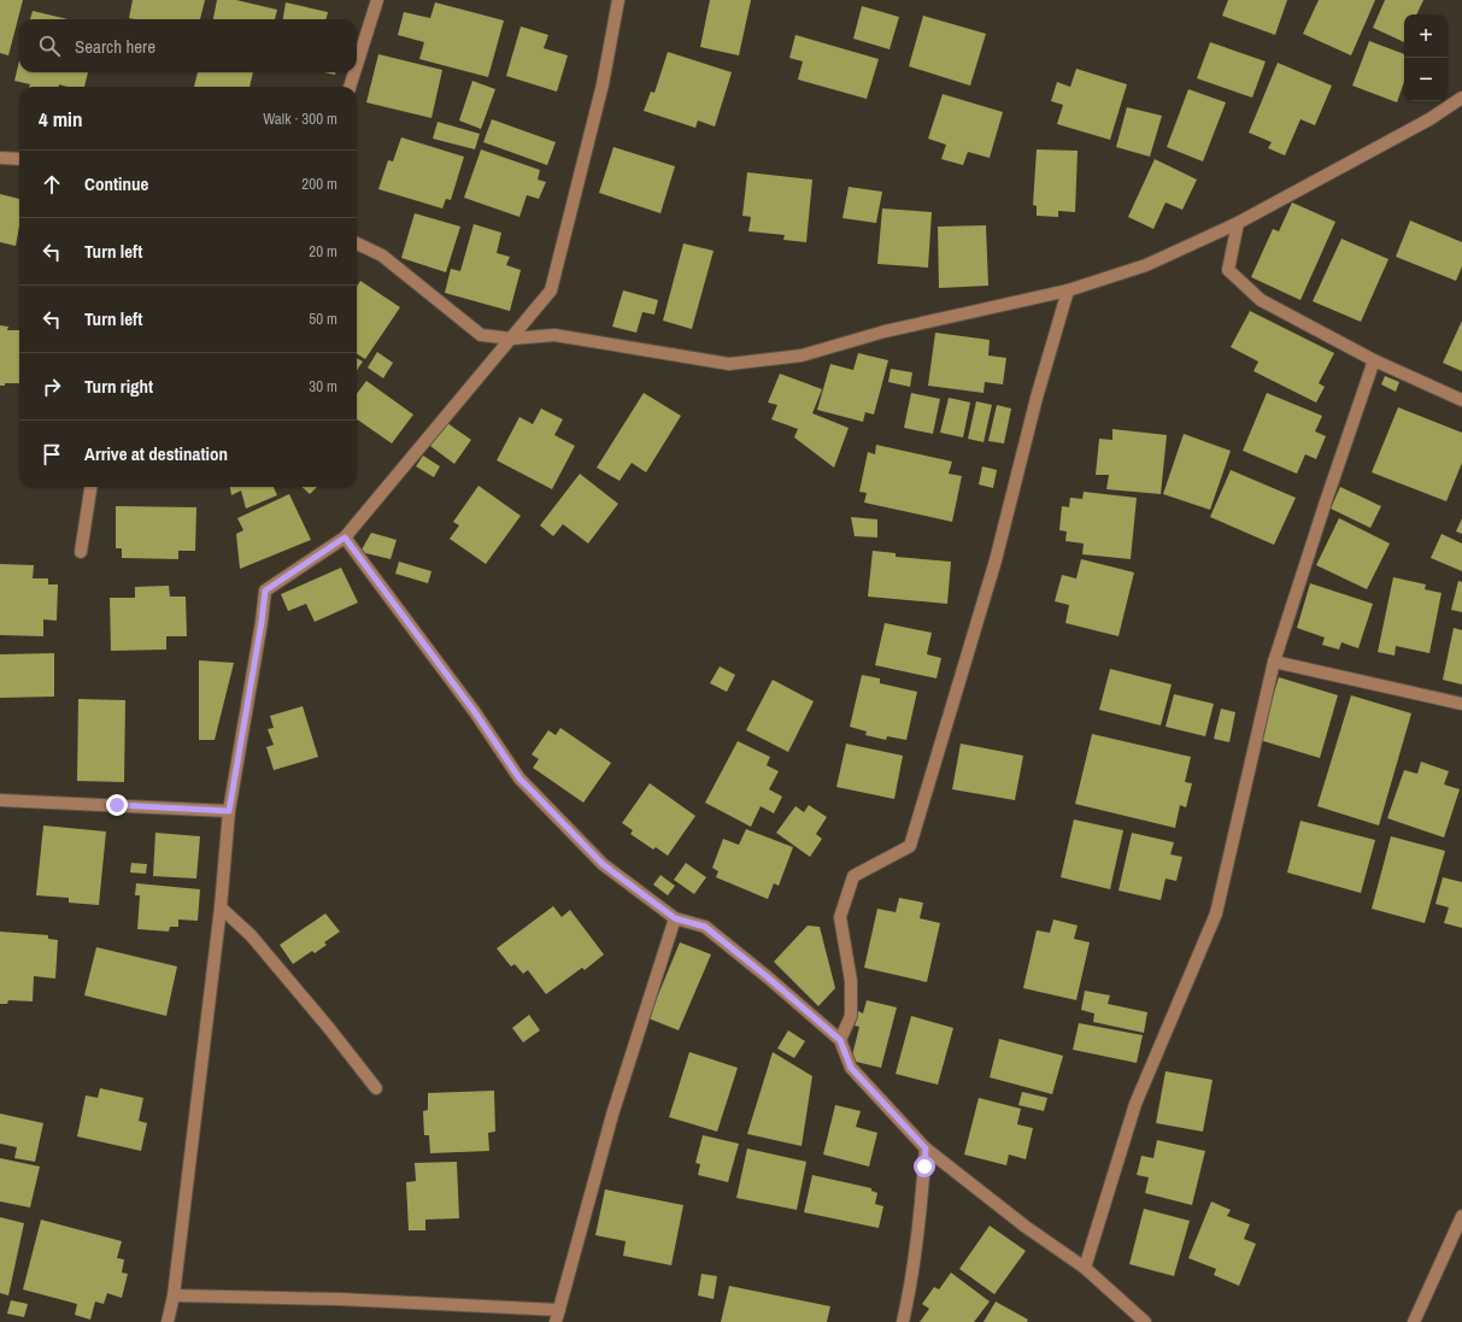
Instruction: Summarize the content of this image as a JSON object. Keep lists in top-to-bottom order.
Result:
{
  "page": {
    "map_buttons": ["+", "−"],
    "search": "Search here",
    "heading": ["4 min", "Walk · 300 m"],
    "list": [
      ["Continue", "200 m"],
      ["Turn left", "20 m"],
      ["Turn left", "50 m"],
      ["Turn right", "30 m"],
      "Arrive at destination"
    ]
  }
}
